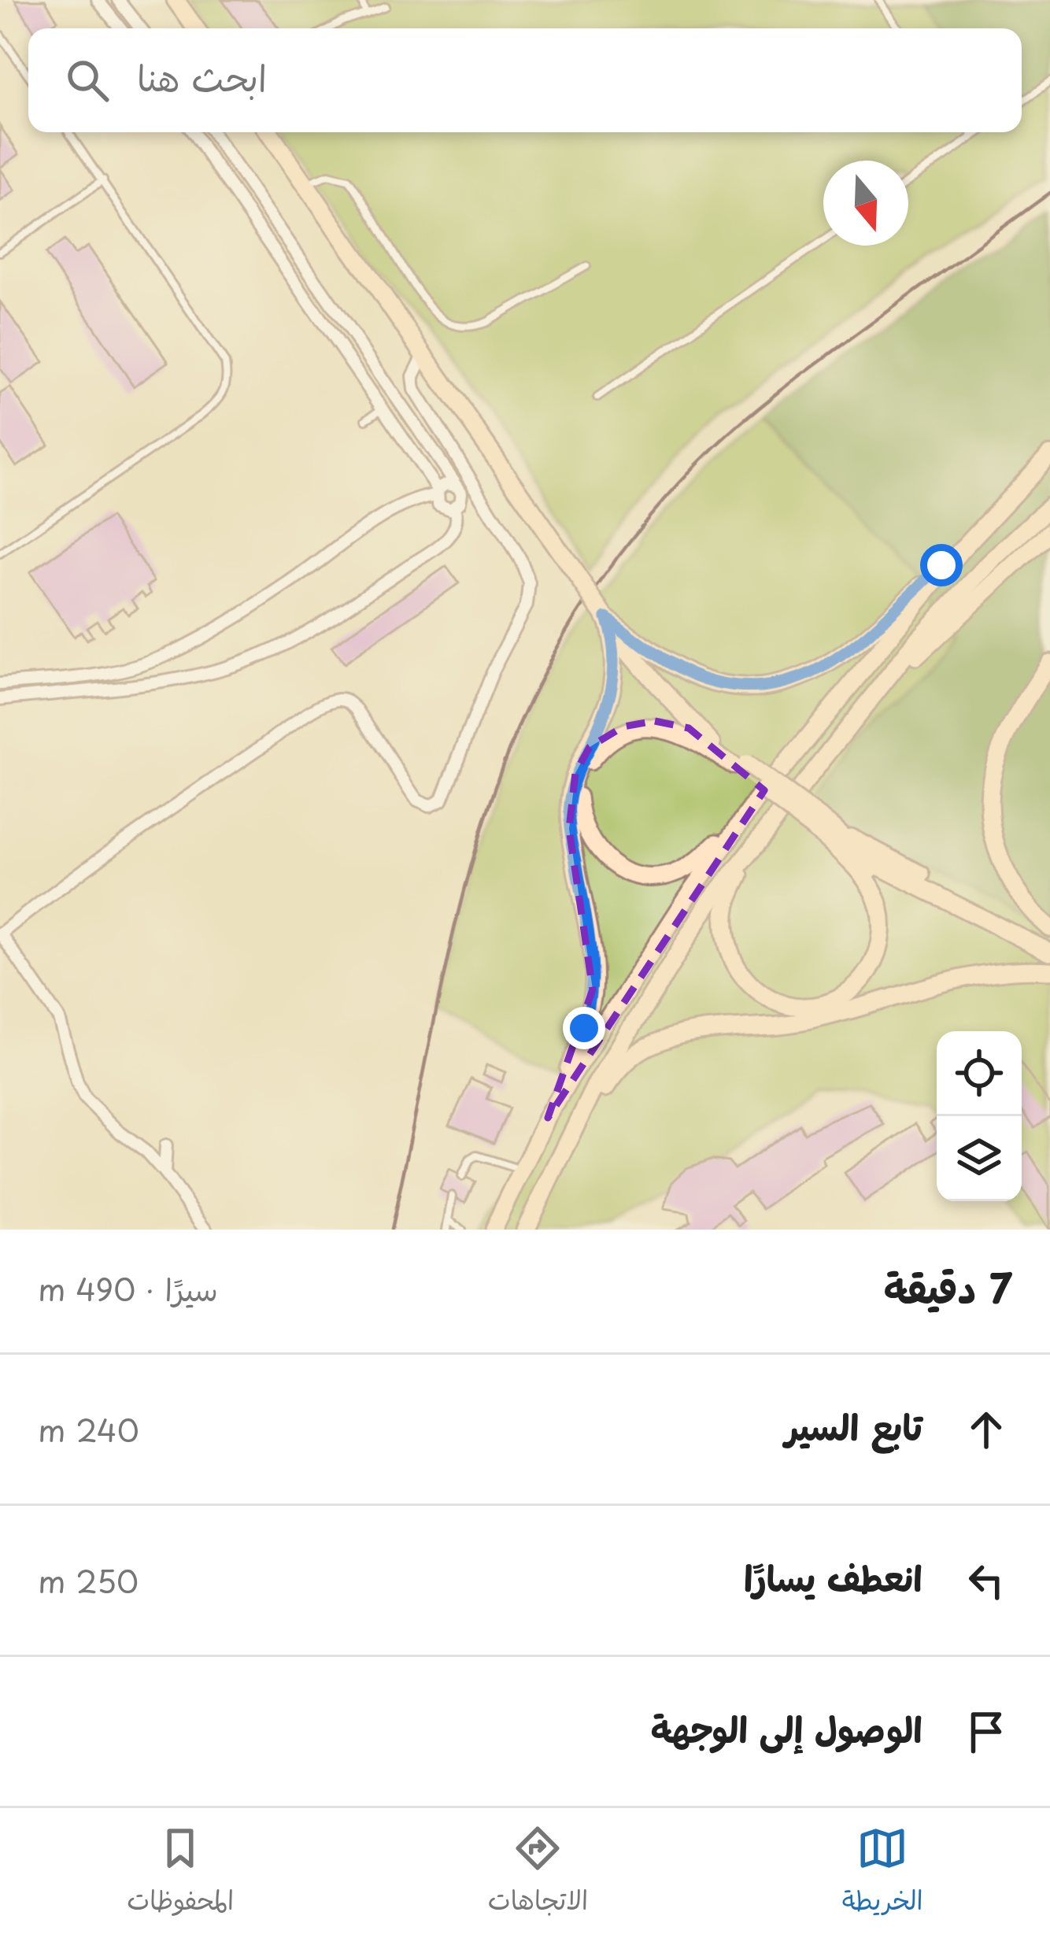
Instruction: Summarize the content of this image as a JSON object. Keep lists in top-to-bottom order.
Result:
{
  "north": "bottom",
  "page": {
    "search": "ابحث هنا",
    "heading": ["7 دقيقة", "سيرًا · 490 m"],
    "list": [
      ["تابع السير", "240 m"],
      ["انعطف يسارًا", "250 m"],
      "الوصول إلى الوجهة"
    ],
    "nav": ["الخريطة", "الاتجاهات", "المحفوظات"]
  }
}
